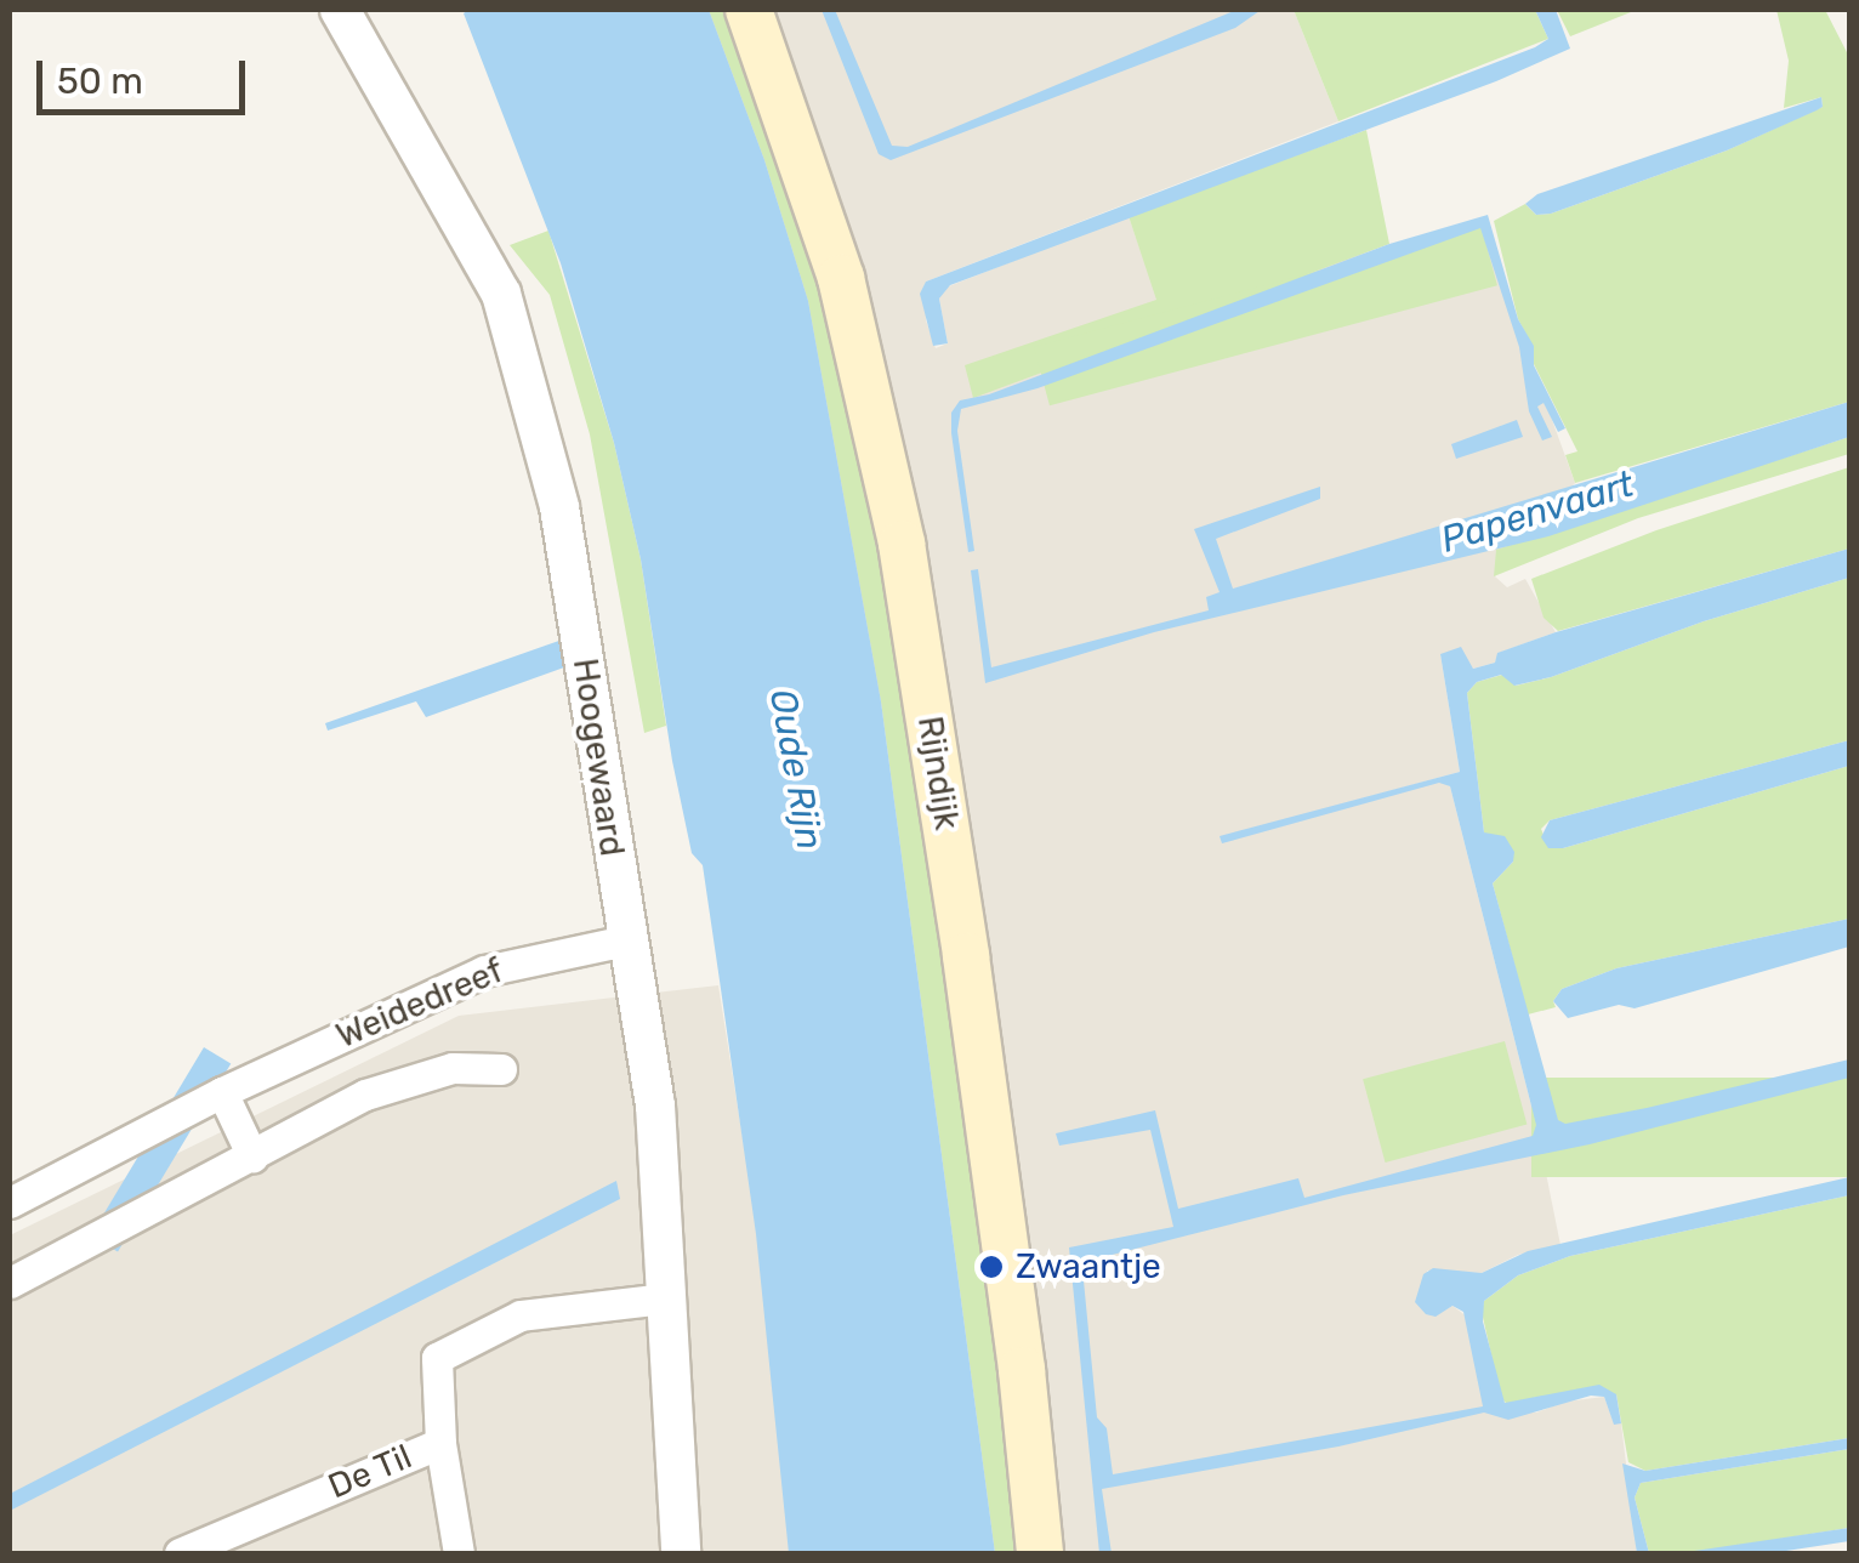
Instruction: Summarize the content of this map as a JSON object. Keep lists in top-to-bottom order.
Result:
{
  "streets": {
    "main road": ["Rijndijk"],
    "street": ["Hoogewaard", "Weidedreef", "De Til"]
  },
  "crossings": [
    ["Hoogewaard", "Weidedreef"],
    ["Hoogewaard", "De Til"]
  ],
  "water": ["Papenvaart", "Oude Rijn"],
  "places": ["Zwaantje"],
  "scale_bar": "50 m"
}
